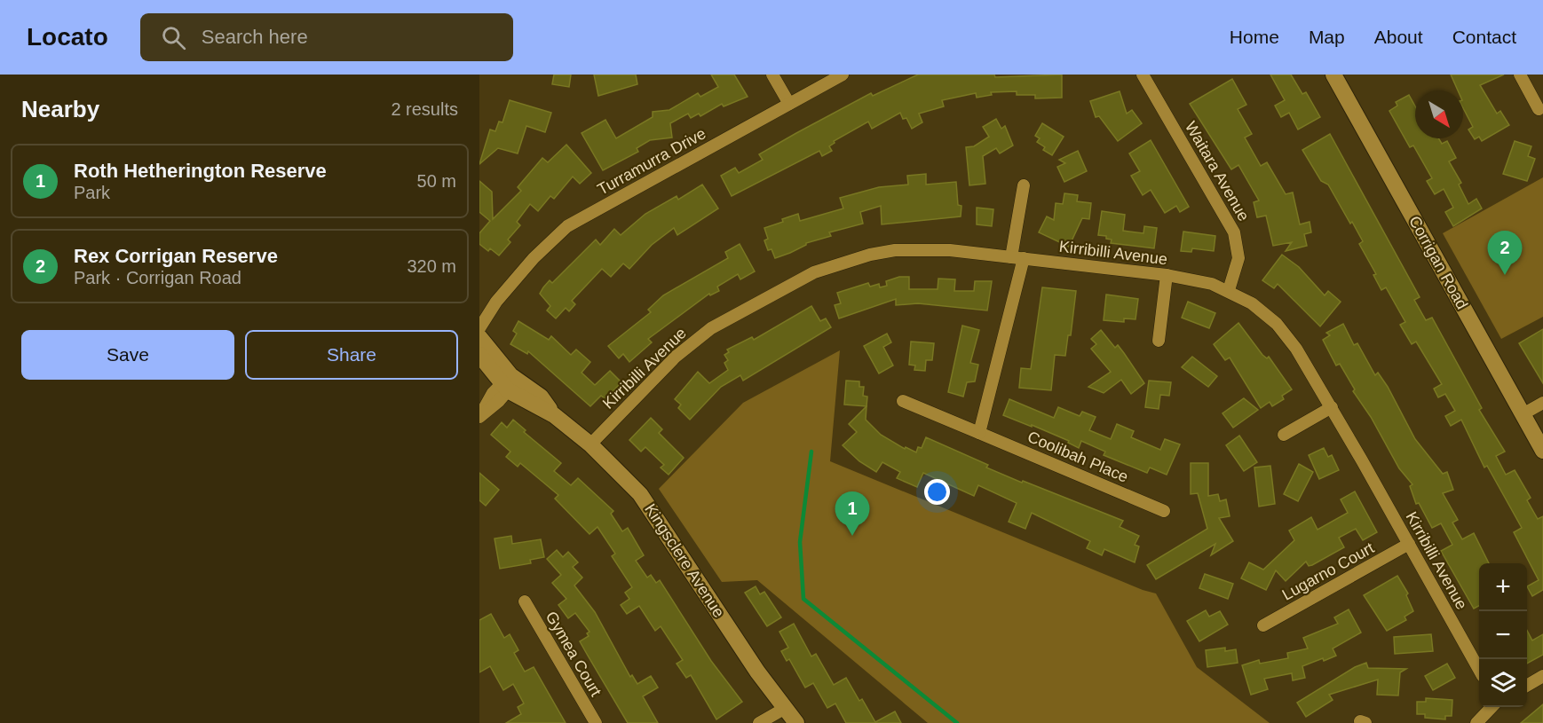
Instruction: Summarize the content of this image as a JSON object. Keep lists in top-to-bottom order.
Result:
{
  "streets": {
    "main road": ["Corrigan Road", "Kingsclere Avenue"],
    "street": [
      "Turramurra Drive",
      "Waitara Avenue",
      "Kirribilli Avenue",
      "Coolibah Place",
      "Lugarno Court",
      "Gymea Court"
    ]
  },
  "crossings": [
    ["Waitara Avenue", "Kirribilli Avenue"],
    ["Kirribilli Avenue", "Kingsclere Avenue"],
    ["Kirribilli Avenue", "Lugarno Court"]
  ],
  "north": "bottom right",
  "page": {
    "header": "Locato",
    "search": "Search here",
    "nav": [
      "Home",
      "Map",
      "About",
      "Contact"
    ],
    "heading": ["Nearby", "2 results"],
    "list": [
      {
        "mark": "1",
        "name": "Roth Hetherington Reserve",
        "note": "Park",
        "value": "50 m"
      },
      {
        "mark": "2",
        "name": "Rex Corrigan Reserve",
        "note": "Park · Corrigan Road",
        "value": "320 m"
      }
    ],
    "pins": ["2", "1"],
    "buttons": ["Save", "Share"],
    "map_buttons": ["+", "−"]
  }
}
